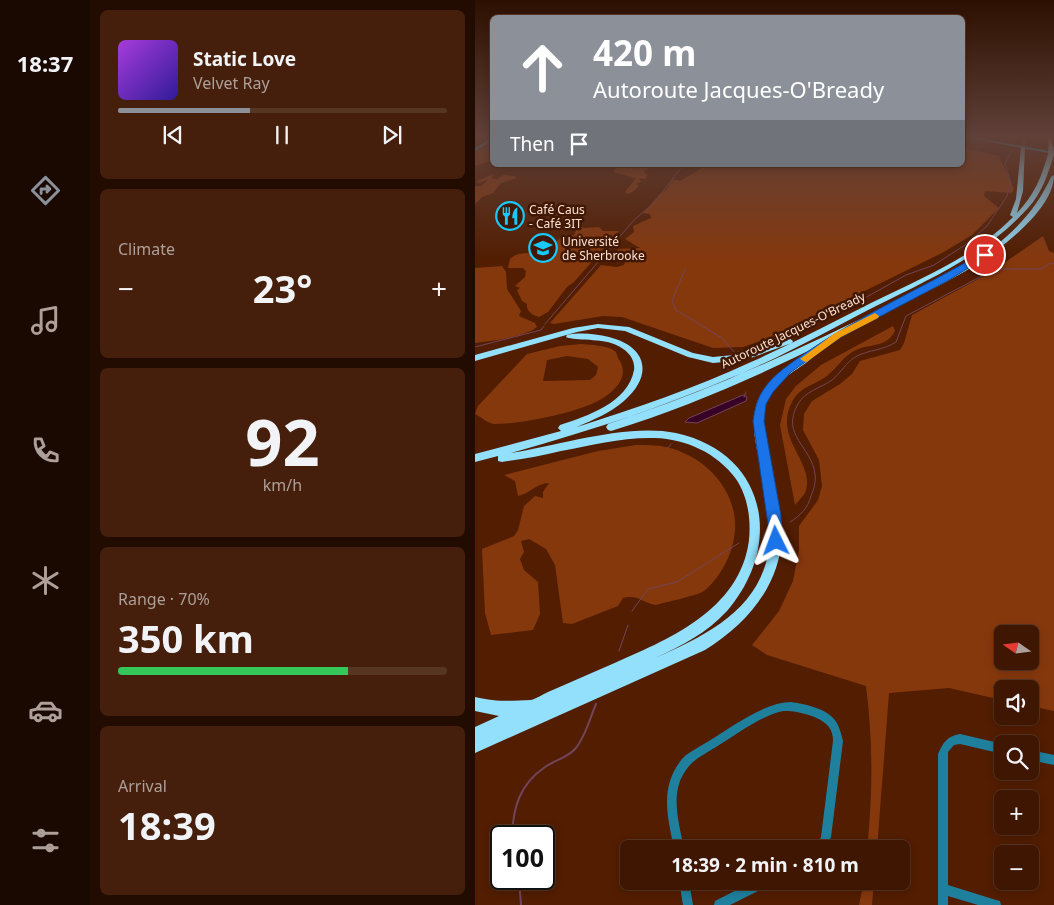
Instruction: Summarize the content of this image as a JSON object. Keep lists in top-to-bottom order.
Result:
{
  "streets": {
    "highway": ["Autoroute Jacques-O'Bready"]
  },
  "places": {
    "restaurant": ["Café Caus - Café 3IT"],
    "school or university": ["Université de Sherbrooke"]
  },
  "north": "left",
  "page": {
    "tabs": "18:37",
    "turn": ["420 m", "Autoroute Jacques-O'Bready"],
    "song": ["Static Love", "Velvet Ray"],
    "then": "Then",
    "tile": [
      "Climate",
      ["92", "km/h"],
      ["Range · 70%", "350 km"],
      ["Arrival", "18:39"]
    ],
    "heat": ["−", "23°", "+"],
    "map_buttons": ["+", "−"],
    "limit": "100",
    "trip": "18:39 · 2 min · 810 m"
  }
}
